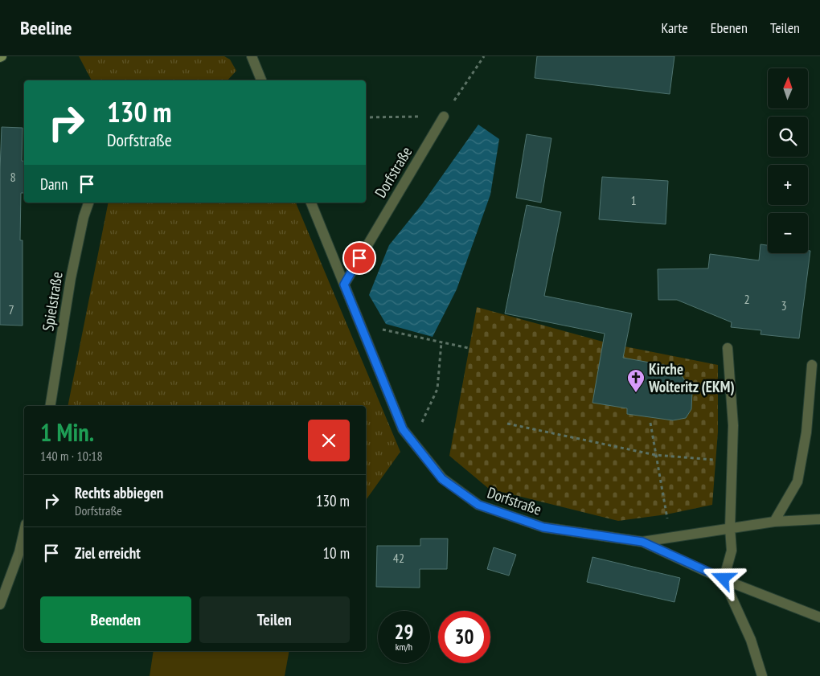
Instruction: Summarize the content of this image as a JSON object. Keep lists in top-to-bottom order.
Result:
{
  "streets": {
    "street": ["Dorfstraße", "Spielstraße"]
  },
  "places": {
    "church": ["Kirche Wolteritz (EKM)"]
  },
  "house_numbers": [
    "8",
    "1",
    "2",
    "3",
    "7",
    "42"
  ],
  "north": "top",
  "page": {
    "header": "Beeline",
    "nav": ["Karte", "Ebenen", "Teilen"],
    "map_buttons": ["+", "−"],
    "turn": ["130 m", "Dorfstraße"],
    "then": "Dann",
    "heading": ["1 Min.", "140 m · 10:18"],
    "list": [
      {
        "name": "Rechts abbiegen",
        "note": "Dorfstraße",
        "value": "130 m"
      },
      {
        "name": "Ziel erreicht",
        "value": "10 m"
      }
    ],
    "buttons": ["Beenden", "Teilen"],
    "speed": "29 km/h",
    "limit": "30"
  }
}
